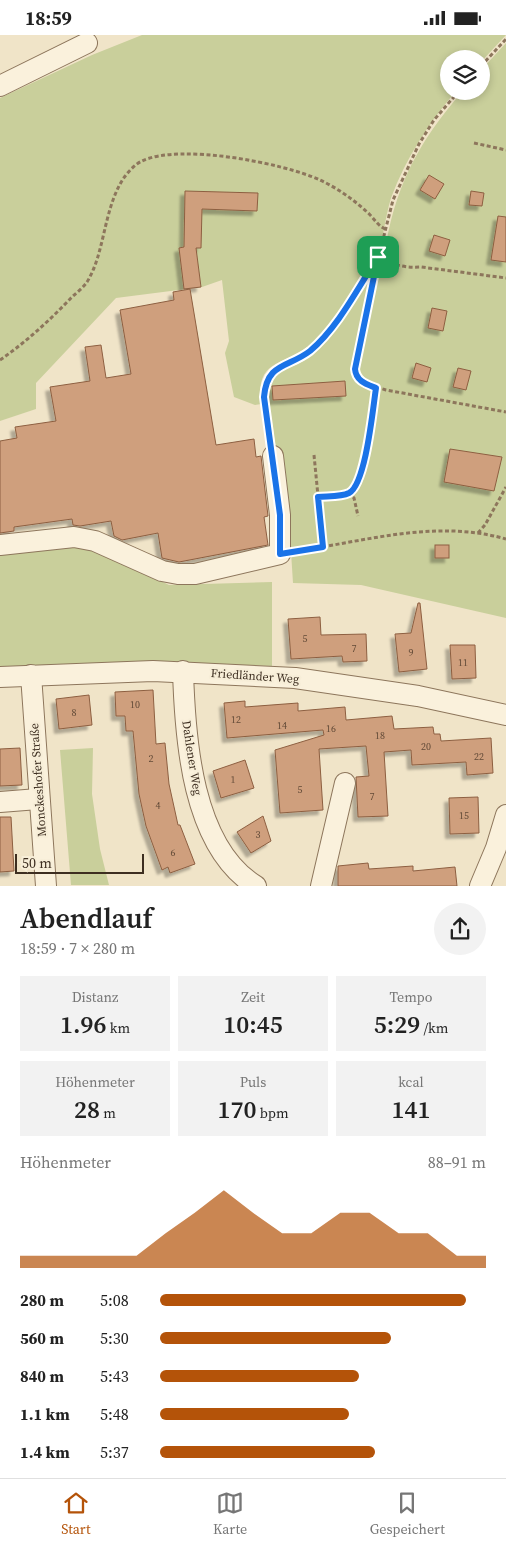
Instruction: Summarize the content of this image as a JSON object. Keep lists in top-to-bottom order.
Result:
{
  "streets": {
    "street": ["Friedländer Weg", "Dahlener Weg", "Monckeshofer Straße"]
  },
  "crossings": [
    ["Friedländer Weg", "Dahlener Weg"],
    ["Friedländer Weg", "Monckeshofer Straße"]
  ],
  "house_numbers": [
    "5",
    "7",
    "9",
    "11",
    "10",
    "8",
    "12",
    "14",
    "16",
    "18",
    "20",
    "22",
    "2",
    "1",
    "5",
    "7",
    "4",
    "15",
    "3",
    "6"
  ],
  "scale_bar": "50 m",
  "page": {
    "status": "18:59",
    "scale": "50 m",
    "heading": ["Abendlauf", "18:59 · 7 × 280 m"],
    "stats": [
      ["Distanz", "1.96 km"],
      ["Zeit", "10:45"],
      ["Tempo", "5:29 /km"],
      ["Höhenmeter", "28 m"],
      ["Puls", "170 bpm"],
      ["kcal", "141"]
    ],
    "chart": ["Höhenmeter", "88–91 m"],
    "list": [
      {
        "name": "280 m",
        "note": "5:08"
      },
      {
        "name": "560 m",
        "note": "5:30"
      },
      {
        "name": "840 m",
        "note": "5:43"
      },
      {
        "name": "1.1 km",
        "note": "5:48"
      },
      {
        "name": "1.4 km",
        "note": "5:37"
      }
    ],
    "tabs": ["Start", "Karte", "Gespeichert"]
  }
}
